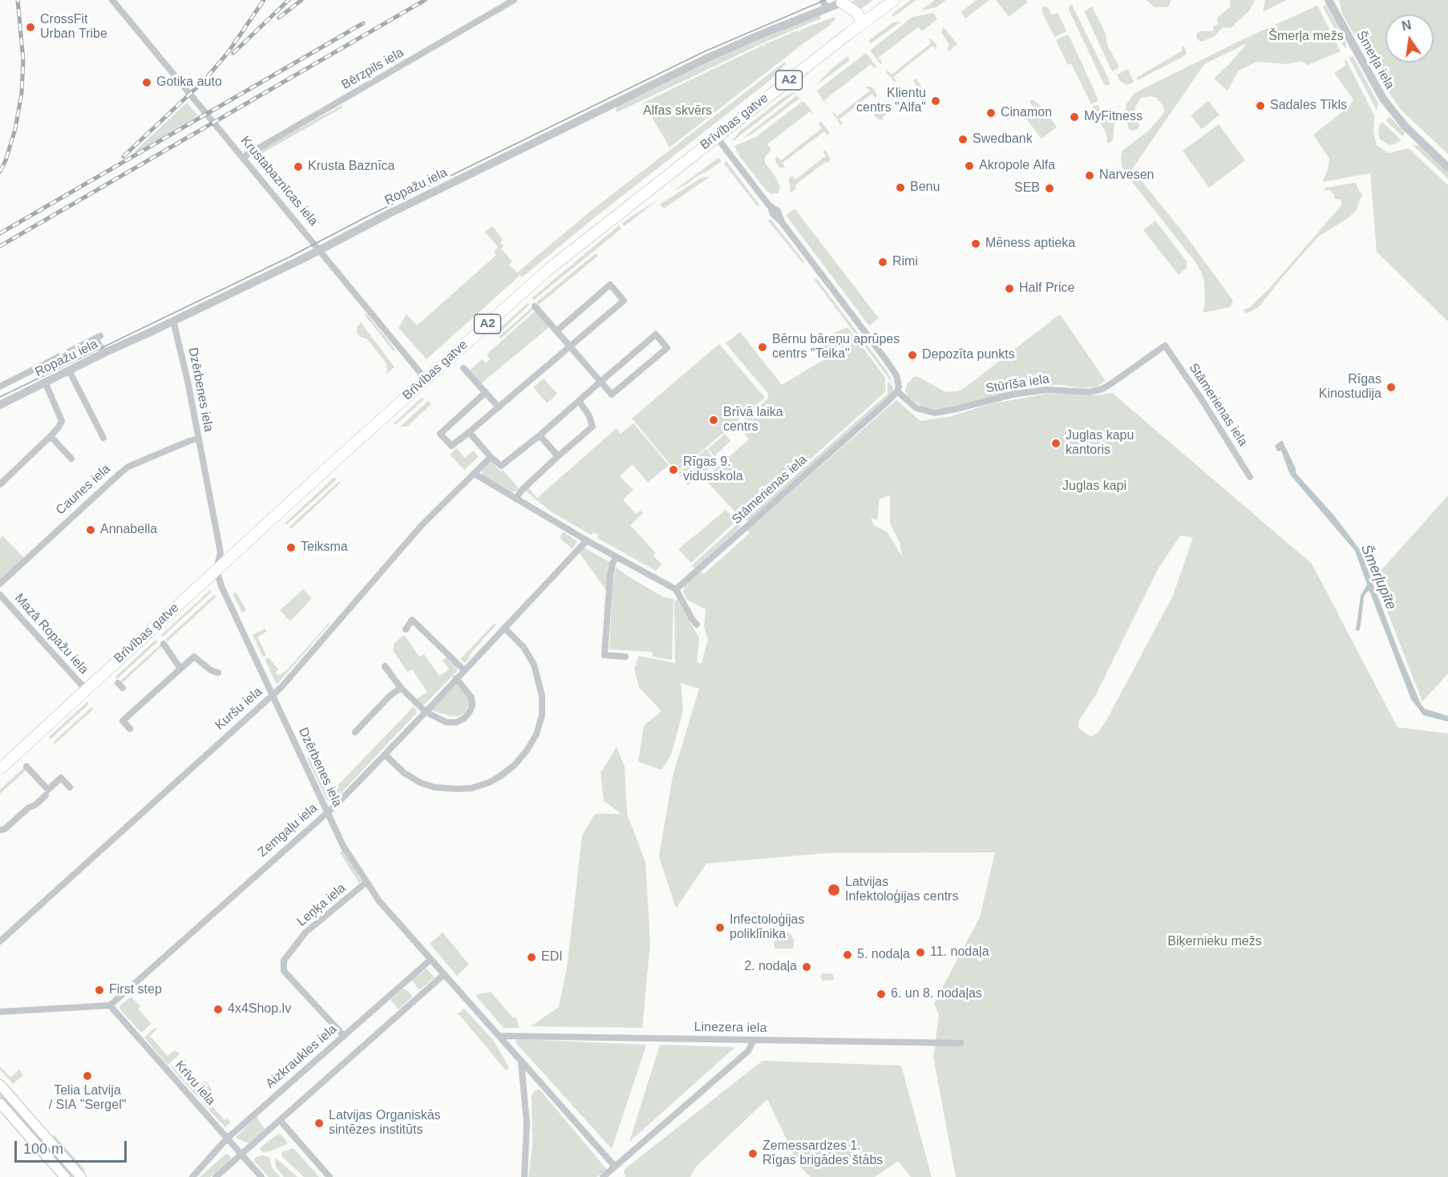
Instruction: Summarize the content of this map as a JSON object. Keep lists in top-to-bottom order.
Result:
{
  "streets": {
    "highway": ["A2", "Brīvības gatve"],
    "street": [
      "Šmerļa iela",
      "Bērzpils iela",
      "Krustabaznīcas iela",
      "Ropažu iela",
      "Stūrīša iela",
      "Dzērbenes iela",
      "Stāmerienas iela",
      "Caunes iela",
      "Mazā Ropažu iela",
      "Kuršu iela",
      "Zemgaļu iela",
      "Leņķa iela",
      "Linezera iela",
      "Aizkraukles iela",
      "Krīvu iela"
    ]
  },
  "crossings": [
    ["Bērzpils iela", "Krustabaznīcas iela"],
    ["Brīvības gatve", "Krustabaznīcas iela"],
    ["Brīvības gatve", "Dzērbenes iela"],
    ["Brīvības gatve", "Mazā Ropažu iela"],
    ["Krustabaznīcas iela", "Ropažu iela"],
    ["Ropažu iela", "Dzērbenes iela"],
    ["Stūrīša iela", "Stāmerienas iela"],
    ["Dzērbenes iela", "Caunes iela"],
    ["Dzērbenes iela", "Kuršu iela"],
    ["Dzērbenes iela", "Zemgaļu iela"],
    ["Dzērbenes iela", "Leņķa iela"],
    ["Dzērbenes iela", "Linezera iela"],
    ["Dzērbenes iela", "Aizkraukles iela"],
    ["Zemgaļu iela", "Krīvu iela"],
    ["Leņķa iela", "Aizkraukles iela"],
    ["Aizkraukles iela", "Krīvu iela"]
  ],
  "water": ["Šmerļupīte"],
  "parks": [
    "Šmerļa mežs",
    "Alfas skvērs",
    "Juglas kapi",
    "Biķernieku mežs"
  ],
  "places": [
    "CrossFit Urban Tribe",
    "Gotika auto",
    "Klientu centrs \"Alfa\"",
    "Sadales Tīkls",
    "Cinamon",
    "MyFitness",
    "Swedbank",
    "Akropole Alfa",
    "Krusta Baznīca",
    "Narvesen",
    "Benu",
    "SEB",
    "Mēness aptieka",
    "Rimi",
    "Half Price",
    "Bērnu bāreņu aprūpes centrs \"Teika\"",
    "Depozīta punkts",
    "Rīgas Kinostudija",
    "Brīvā laika centrs",
    "Juglas kapu kantoris",
    "Rīgas 9. vidusskola",
    "Annabella",
    "Teiksma",
    "Latvijas Infektoloģijas centrs",
    "Infectoloģijas poliklīnika",
    "11. nodaļa",
    "5. nodaļa",
    "EDI",
    "2. nodaļa",
    "First step",
    "6. un 8. nodaļas",
    "4x4Shop.lv",
    "Telia Latvija / SIA \"Sergel\"",
    "Latvijas Organiskās sintēzes institūts",
    "Zemessardzes 1. Rīgas brigādes štābs"
  ],
  "scale_bar": "100 m",
  "north": "top"
}
